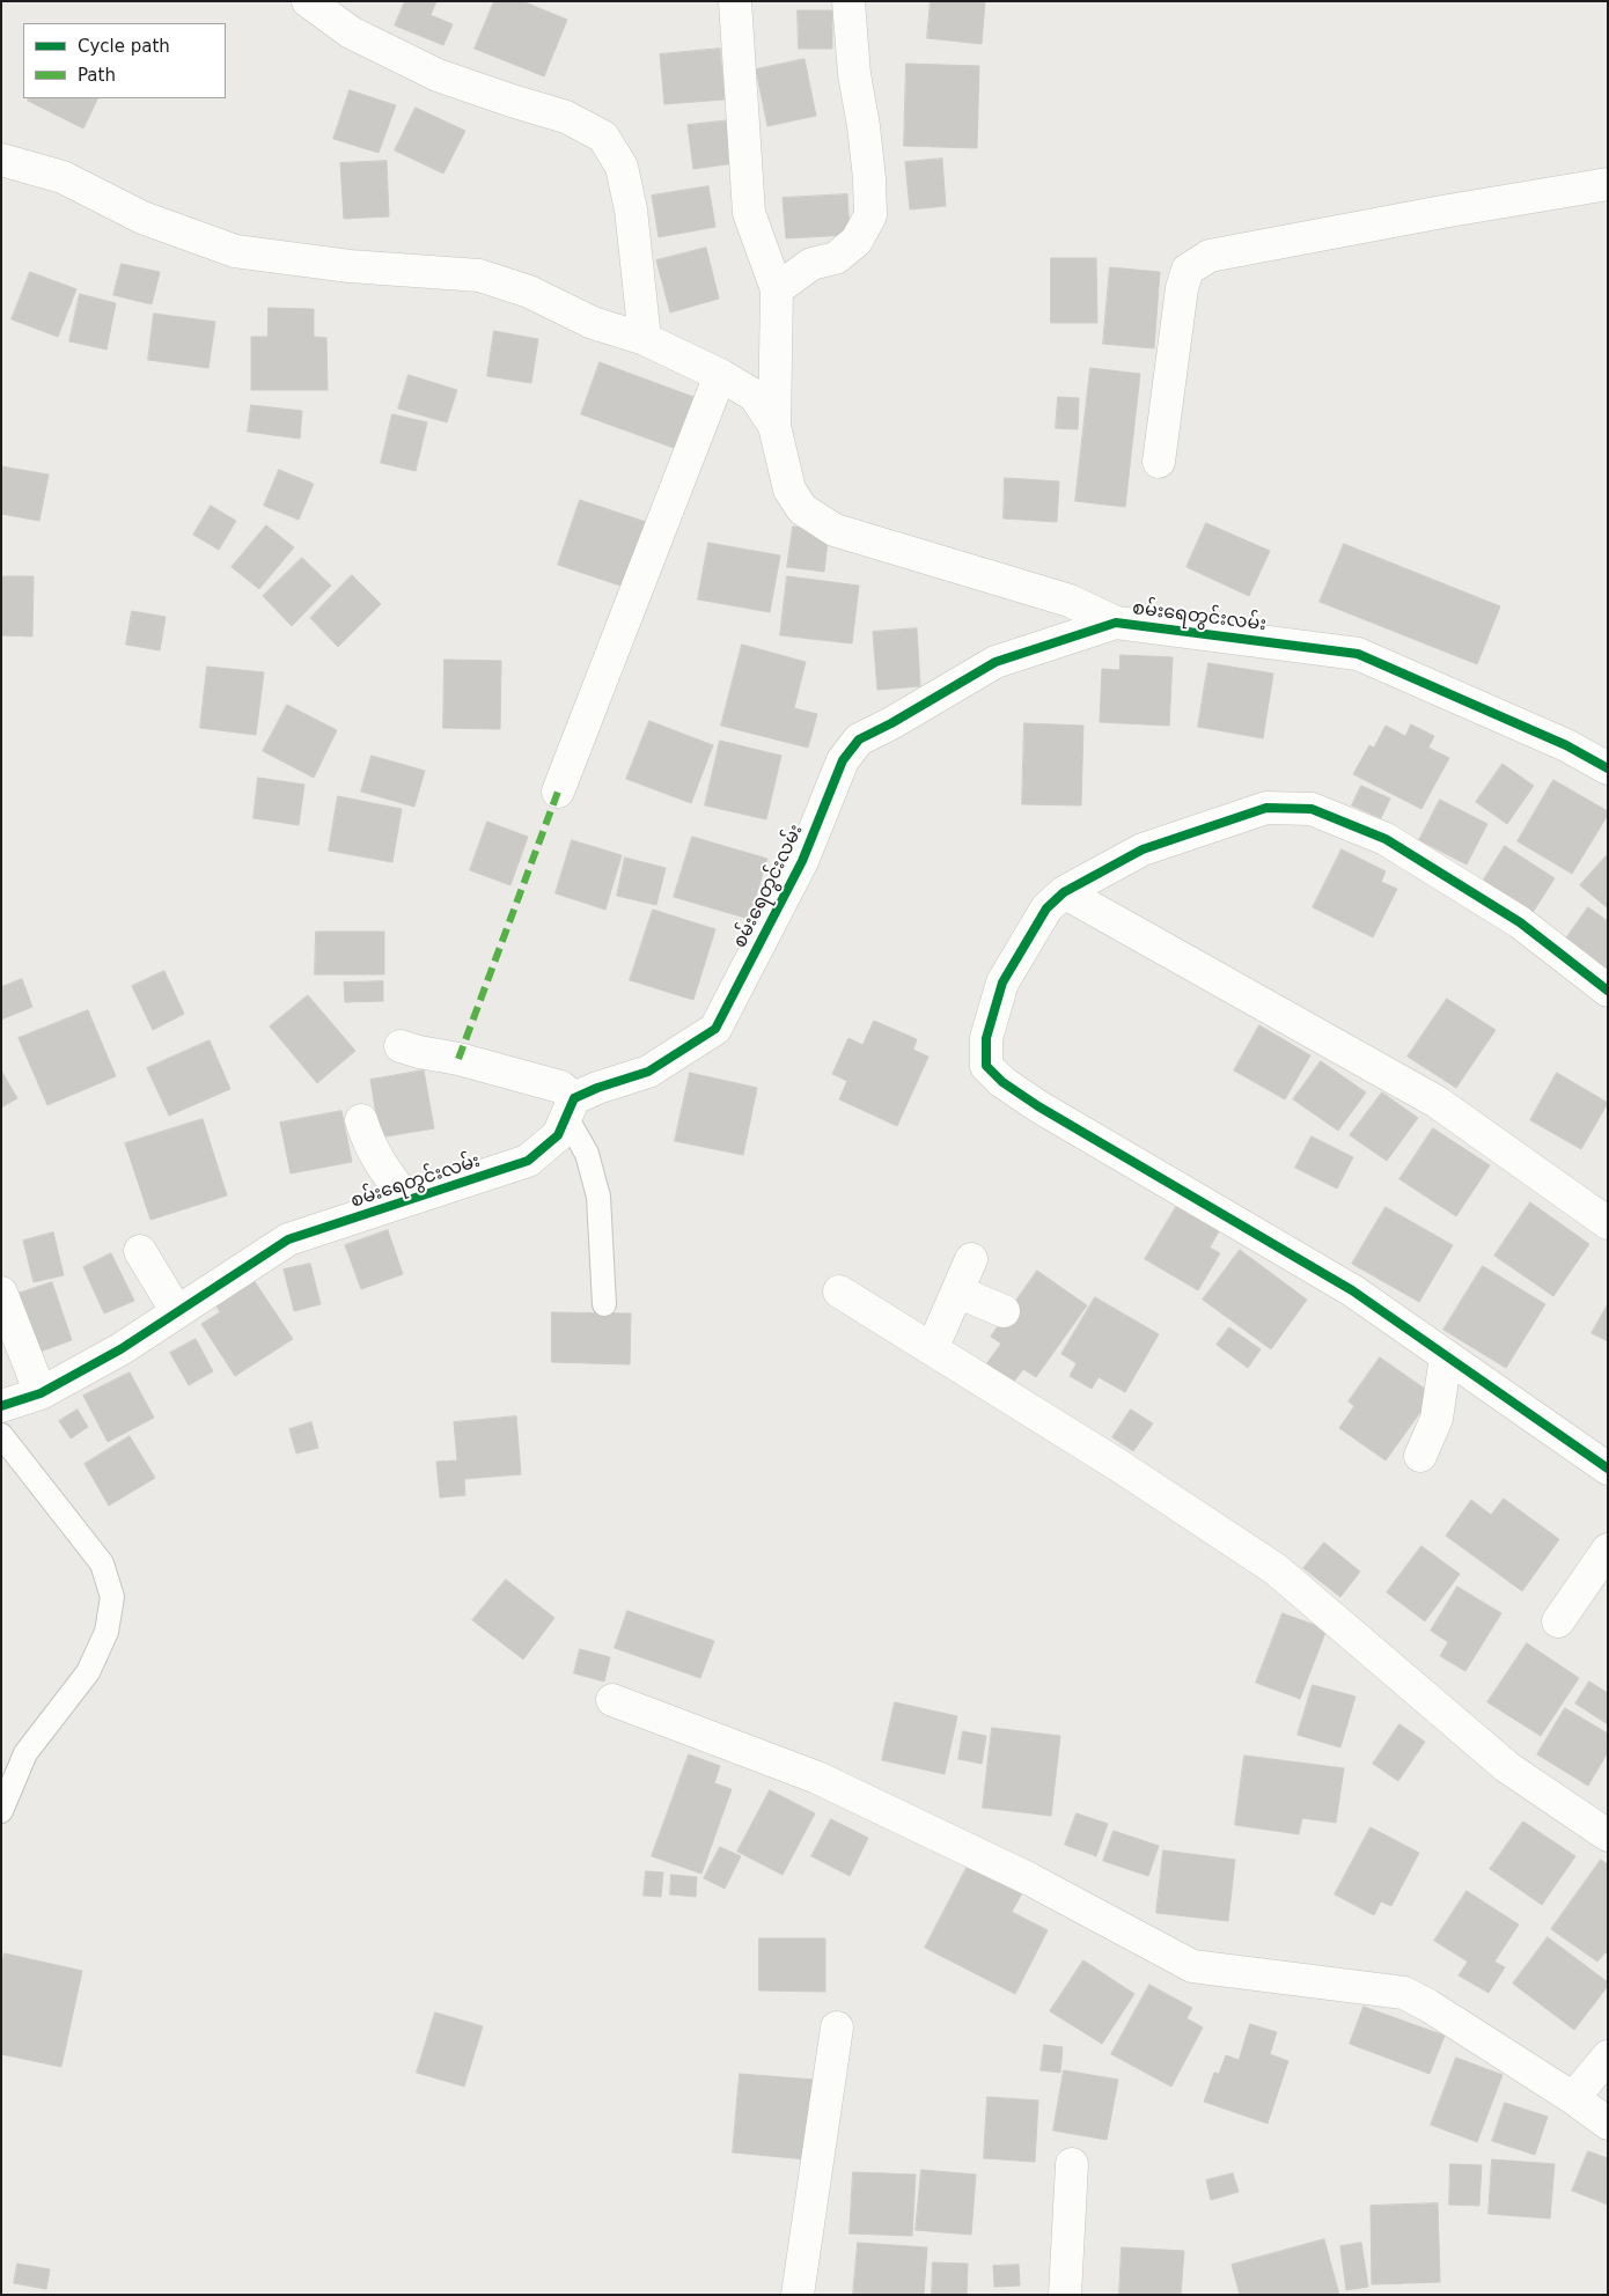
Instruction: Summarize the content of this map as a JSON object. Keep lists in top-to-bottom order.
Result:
{
  "streets": {
    "street": ["စမ်းရေတွင်းလမ်း"]
  },
  "legend": ["Cycle path", "Path"]
}
